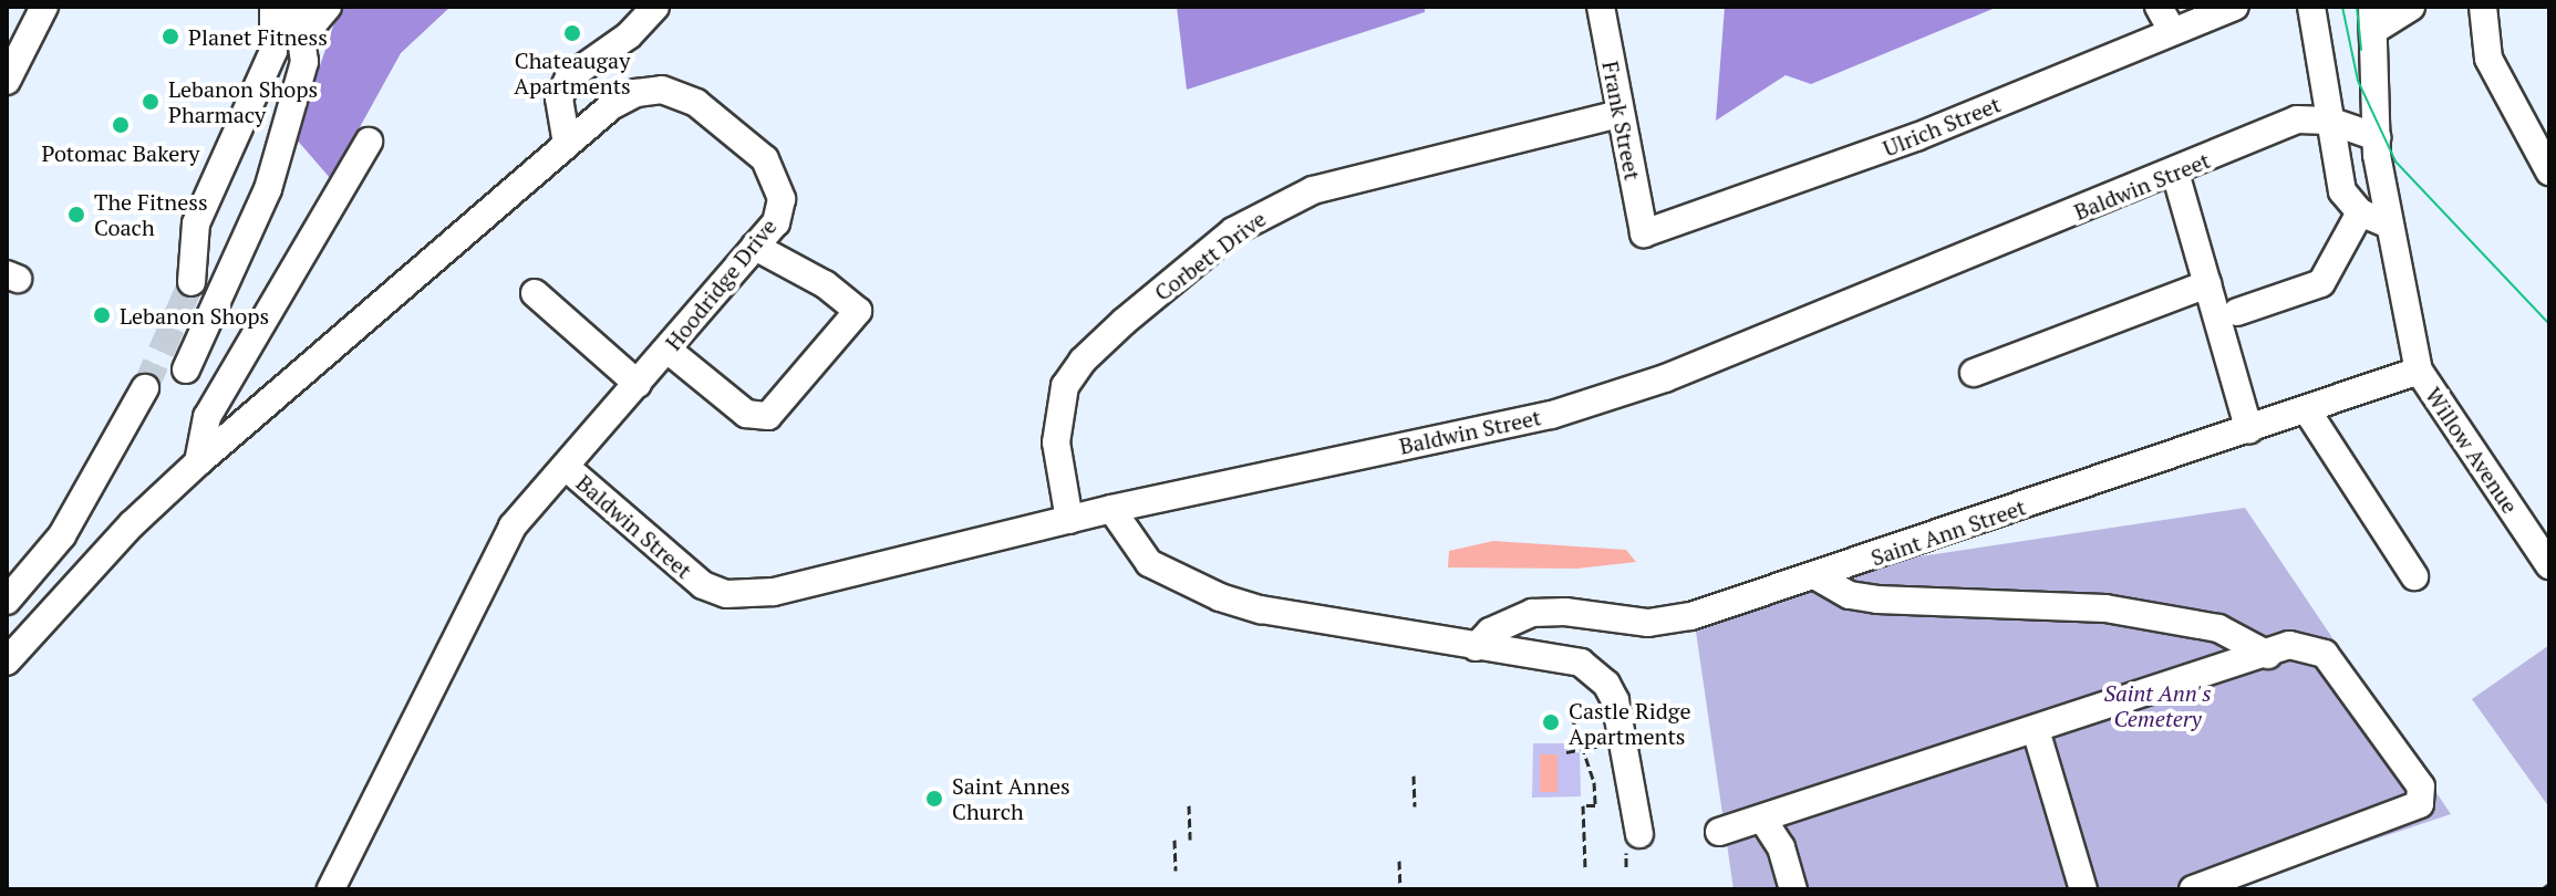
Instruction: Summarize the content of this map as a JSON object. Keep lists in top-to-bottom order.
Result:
{
  "streets": {
    "street": [
      "Frank Street",
      "Ulrich Street",
      "Baldwin Street",
      "Corbett Drive",
      "Hoodridge Drive",
      "Willow Avenue",
      "Saint Ann Street"
    ]
  },
  "crossings": [
    ["Frank Street", "Ulrich Street"],
    ["Frank Street", "Corbett Drive"],
    ["Baldwin Street", "Corbett Drive"],
    ["Baldwin Street", "Hoodridge Drive"],
    ["Baldwin Street", "Willow Avenue"],
    ["Willow Avenue", "Saint Ann Street"]
  ],
  "parks": ["Saint Ann's Cemetery"],
  "places": [
    "Chateaugay Apartments",
    "Planet Fitness",
    "Lebanon Shops Pharmacy",
    "Potomac Bakery",
    "The Fitness Coach",
    "Lebanon Shops",
    "Castle Ridge Apartments",
    "Saint Annes Church"
  ]
}
